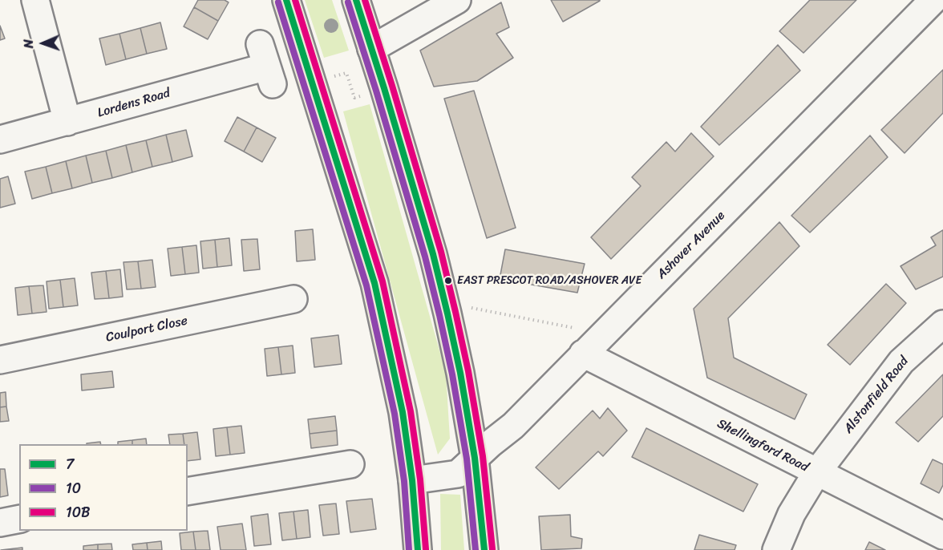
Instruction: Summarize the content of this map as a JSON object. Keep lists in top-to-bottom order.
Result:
{
  "streets": {
    "street": [
      "Lordens Road",
      "Ashover Avenue",
      "Coulport Close",
      "Alstonfield Road",
      "Shellingford Road"
    ]
  },
  "crossings": [
    ["Ashover Avenue", "Shellingford Road"],
    ["Alstonfield Road", "Shellingford Road"]
  ],
  "places": ["EAST PRESCOT ROAD/ASHOVER AVE"],
  "lines": ["transit line 7", "transit line 10B", "transit line 10"],
  "legend": ["7", "10", "10B"],
  "north": "left"
}
